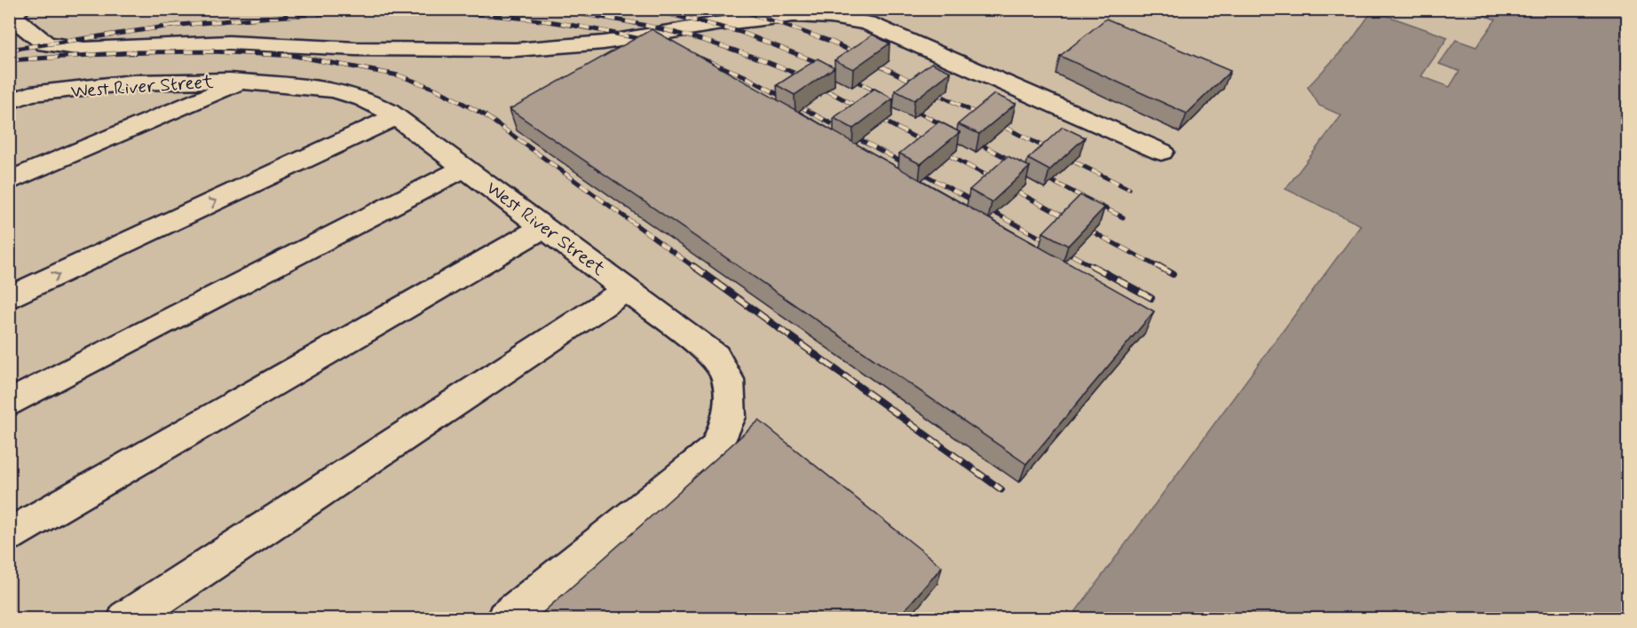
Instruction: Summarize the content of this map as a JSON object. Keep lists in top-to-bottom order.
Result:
{
  "streets": {
    "lane": ["West River Street"]
  }
}
